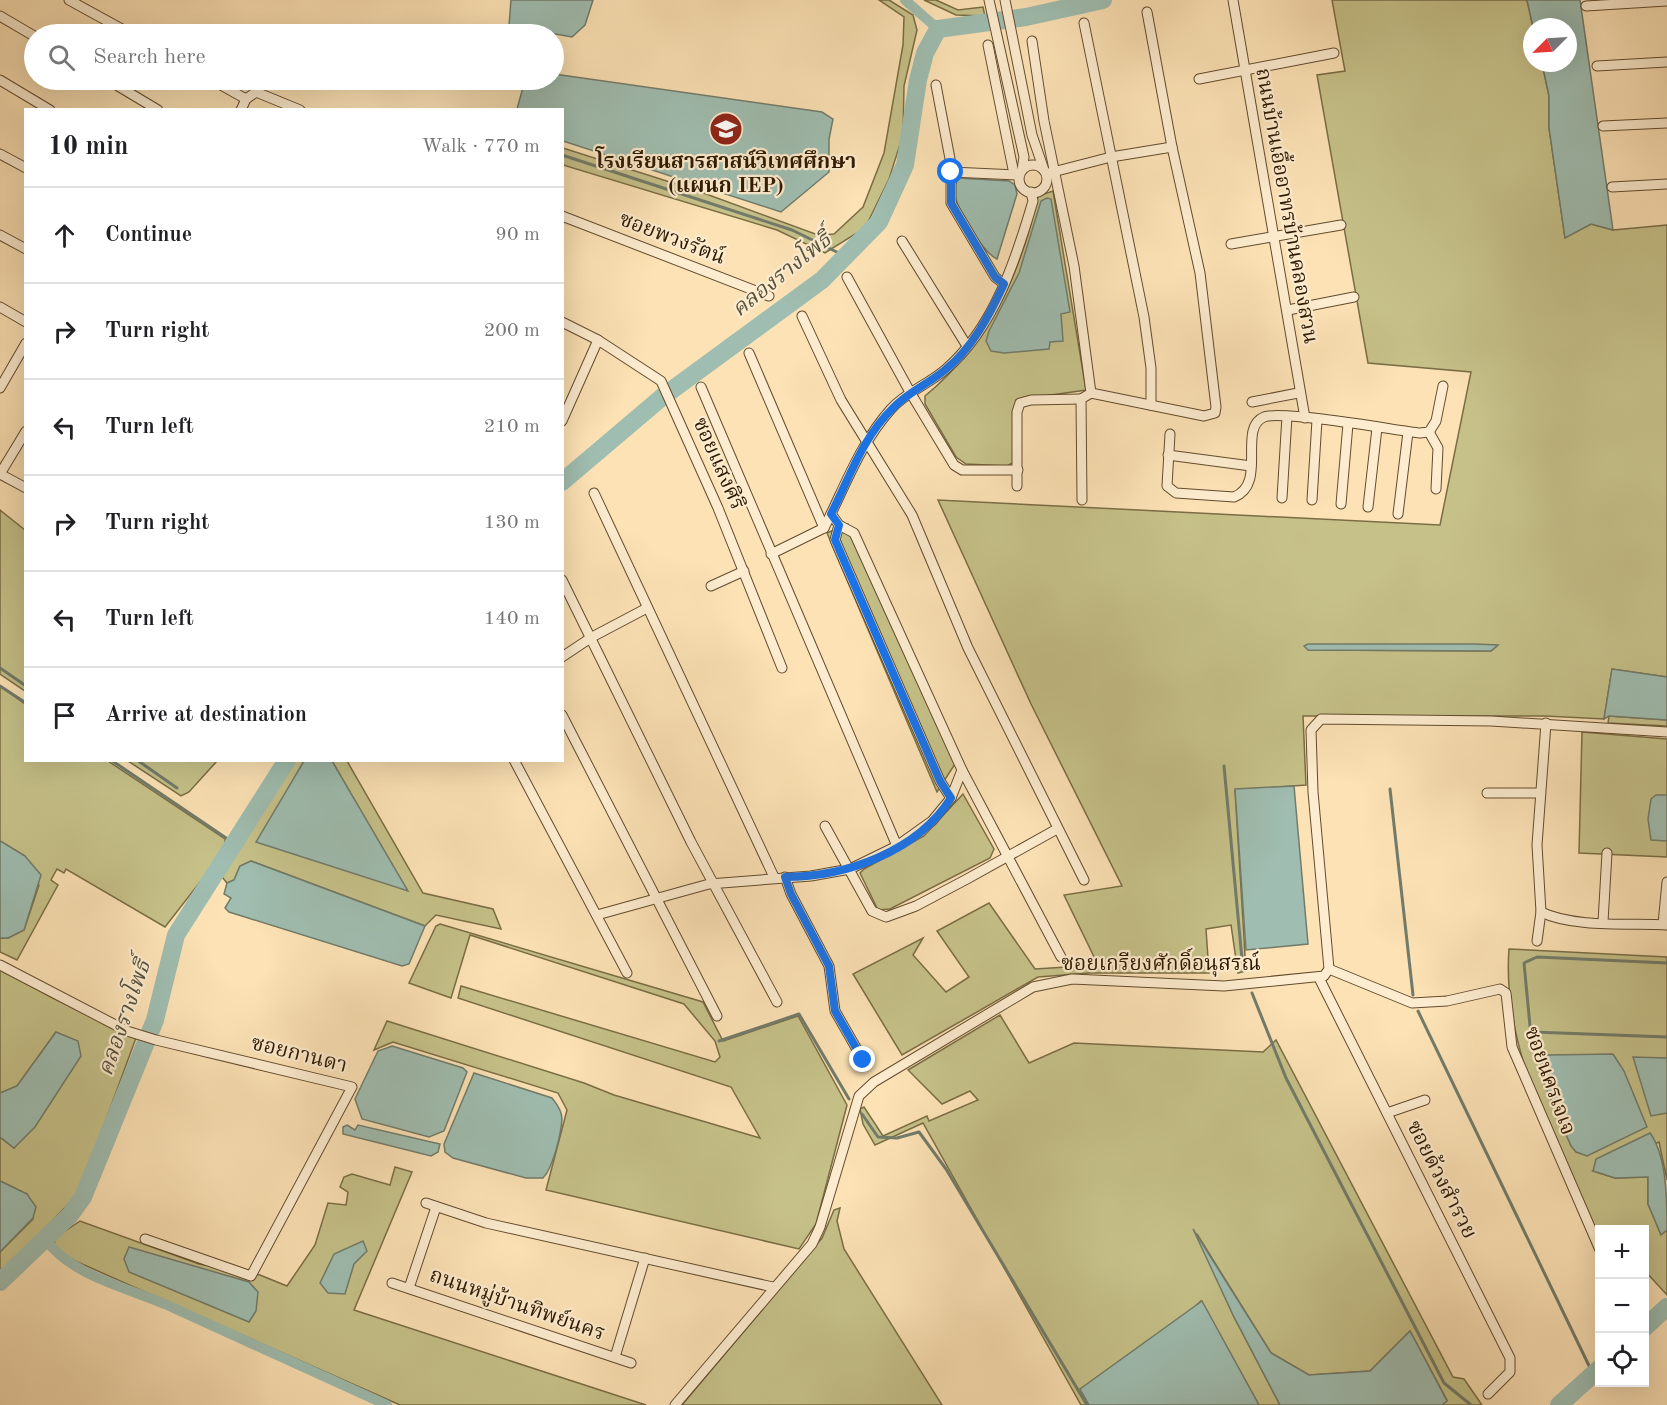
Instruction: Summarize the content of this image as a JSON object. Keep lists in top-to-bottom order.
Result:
{
  "streets": {
    "street": [
      "ถนนบ้านเอื้ออาทรบ้านคลองสวน",
      "ซอยพวงรัตน์",
      "ซอยแสงศิริ",
      "ซอยเกรียงศักดิ์อนุสรณ์",
      "ซอยกานดา",
      "ซอยนครเจเจ",
      "ซอยด้วงสำรวย",
      "ถนนหมู่บ้านทิพย์นคร"
    ]
  },
  "crossings": [
    ["ซอยเกรียงศักดิ์อนุสรณ์", "ซอยด้วงสำรวย"]
  ],
  "water": ["คลองรางโพธิ์"],
  "places": {
    "school or university": ["โรงเรียนสารสาสน์วิเทศศึกษา (แผนก IEP)"]
  },
  "north": "bottom left",
  "page": {
    "search": "Search here",
    "heading": ["10 min", "Walk · 770 m"],
    "list": [
      ["Continue", "90 m"],
      ["Turn right", "200 m"],
      ["Turn left", "210 m"],
      ["Turn right", "130 m"],
      ["Turn left", "140 m"],
      "Arrive at destination"
    ],
    "map_buttons": ["+", "−"]
  }
}
